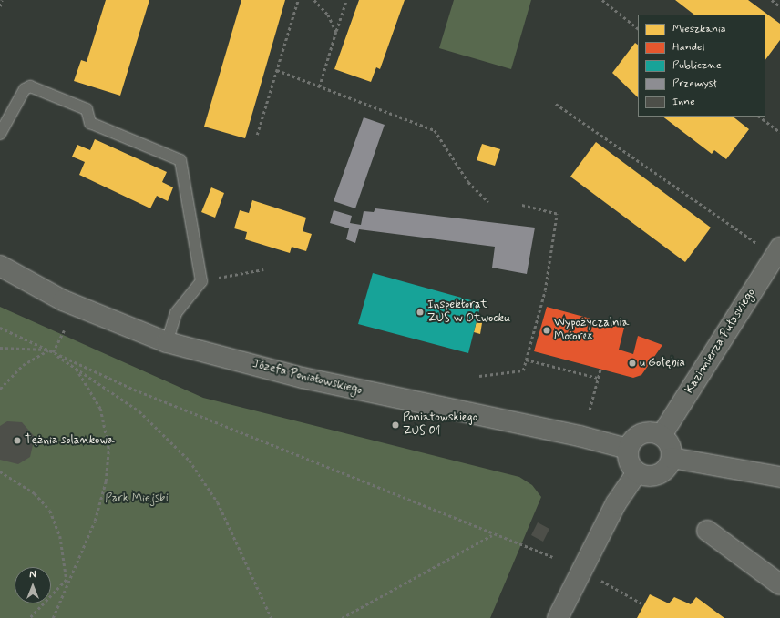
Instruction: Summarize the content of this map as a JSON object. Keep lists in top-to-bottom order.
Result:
{
  "streets": {
    "street": ["Kazimierza Pułaskiego", "Józefa Poniatowskiego"]
  },
  "crossings": [
    ["Kazimierza Pułaskiego", "Józefa Poniatowskiego"]
  ],
  "parks": ["Park Miejski"],
  "places": [
    "Inspektorat ZUS w Otwocku",
    "Wypożyczalnia Motorex",
    "u Gołębia",
    "Poniatowskiego ZUS 01",
    "Tężnia solankowa"
  ],
  "legend": [
    "Mieszkania",
    "Handel",
    "Publiczne",
    "Przemysł",
    "Inne"
  ],
  "north": "top"
}
